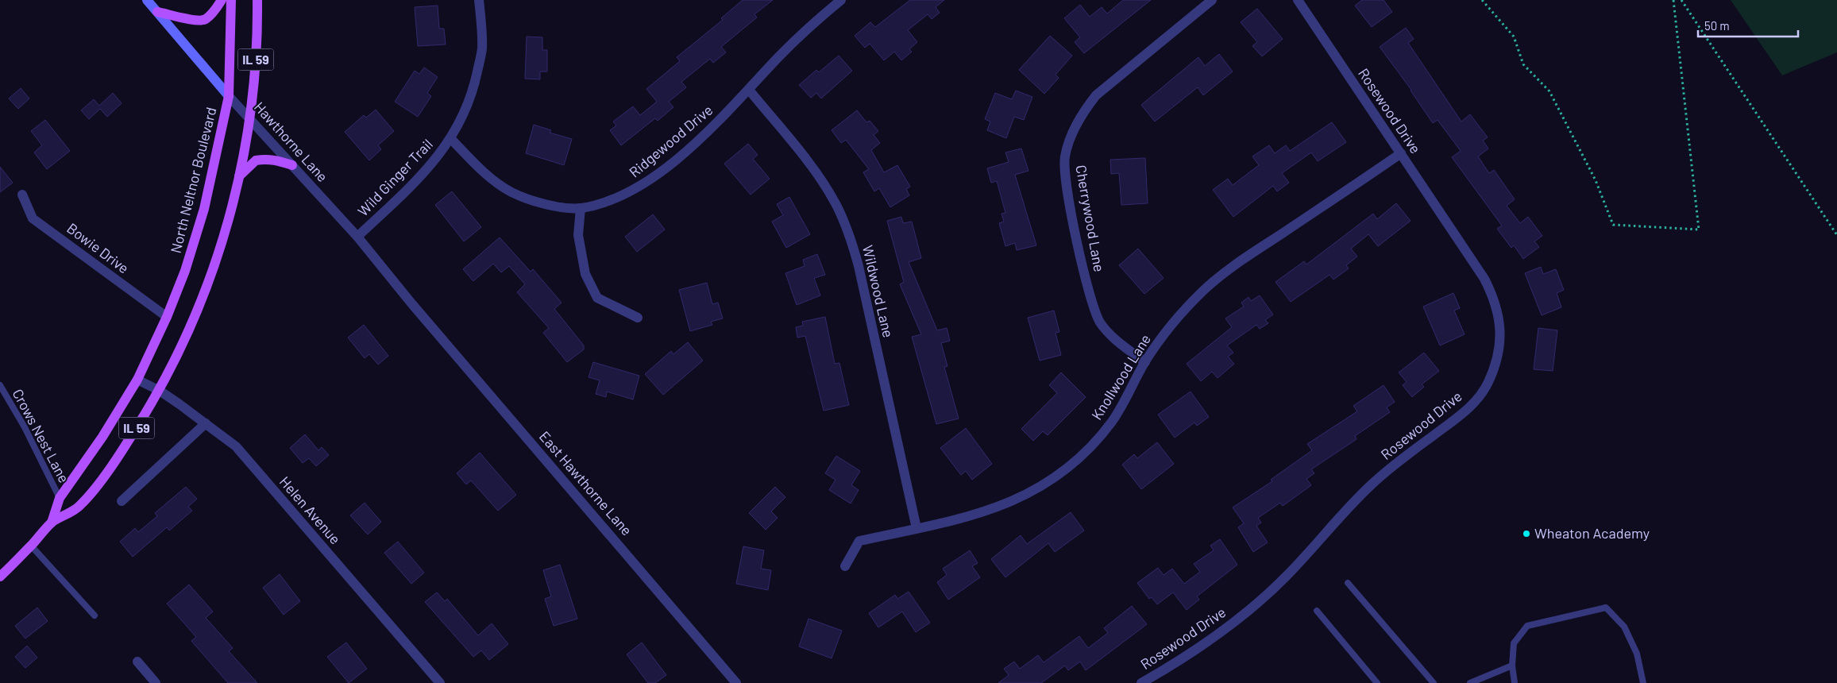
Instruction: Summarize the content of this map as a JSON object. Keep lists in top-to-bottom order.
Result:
{
  "streets": {
    "main road": ["IL 59", "North Neltnor Boulevard"],
    "street": [
      "Rosewood Drive",
      "Ridgewood Drive",
      "Hawthorne Lane",
      "Wild Ginger Trail",
      "Cherrywood Lane",
      "Bowie Drive",
      "Wildwood Lane",
      "Knollwood Lane",
      "East Hawthorne Lane",
      "Helen Avenue"
    ],
    "lane": ["Crows Nest Lane"]
  },
  "crossings": [
    ["Rosewood Drive", "Knollwood Lane"],
    ["Ridgewood Drive", "Wild Ginger Trail"],
    ["Ridgewood Drive", "Wildwood Lane"],
    ["Hawthorne Lane", "Wild Ginger Trail"],
    ["Hawthorne Lane", "North Neltnor Boulevard"],
    ["Hawthorne Lane", "East Hawthorne Lane"],
    ["North Neltnor Boulevard", "Bowie Drive"],
    ["North Neltnor Boulevard", "Crows Nest Lane"],
    ["North Neltnor Boulevard", "Helen Avenue"],
    ["Cherrywood Lane", "Knollwood Lane"],
    ["Wildwood Lane", "Knollwood Lane"]
  ],
  "places": ["Wheaton Academy"],
  "scale_bar": "50 m"
}
